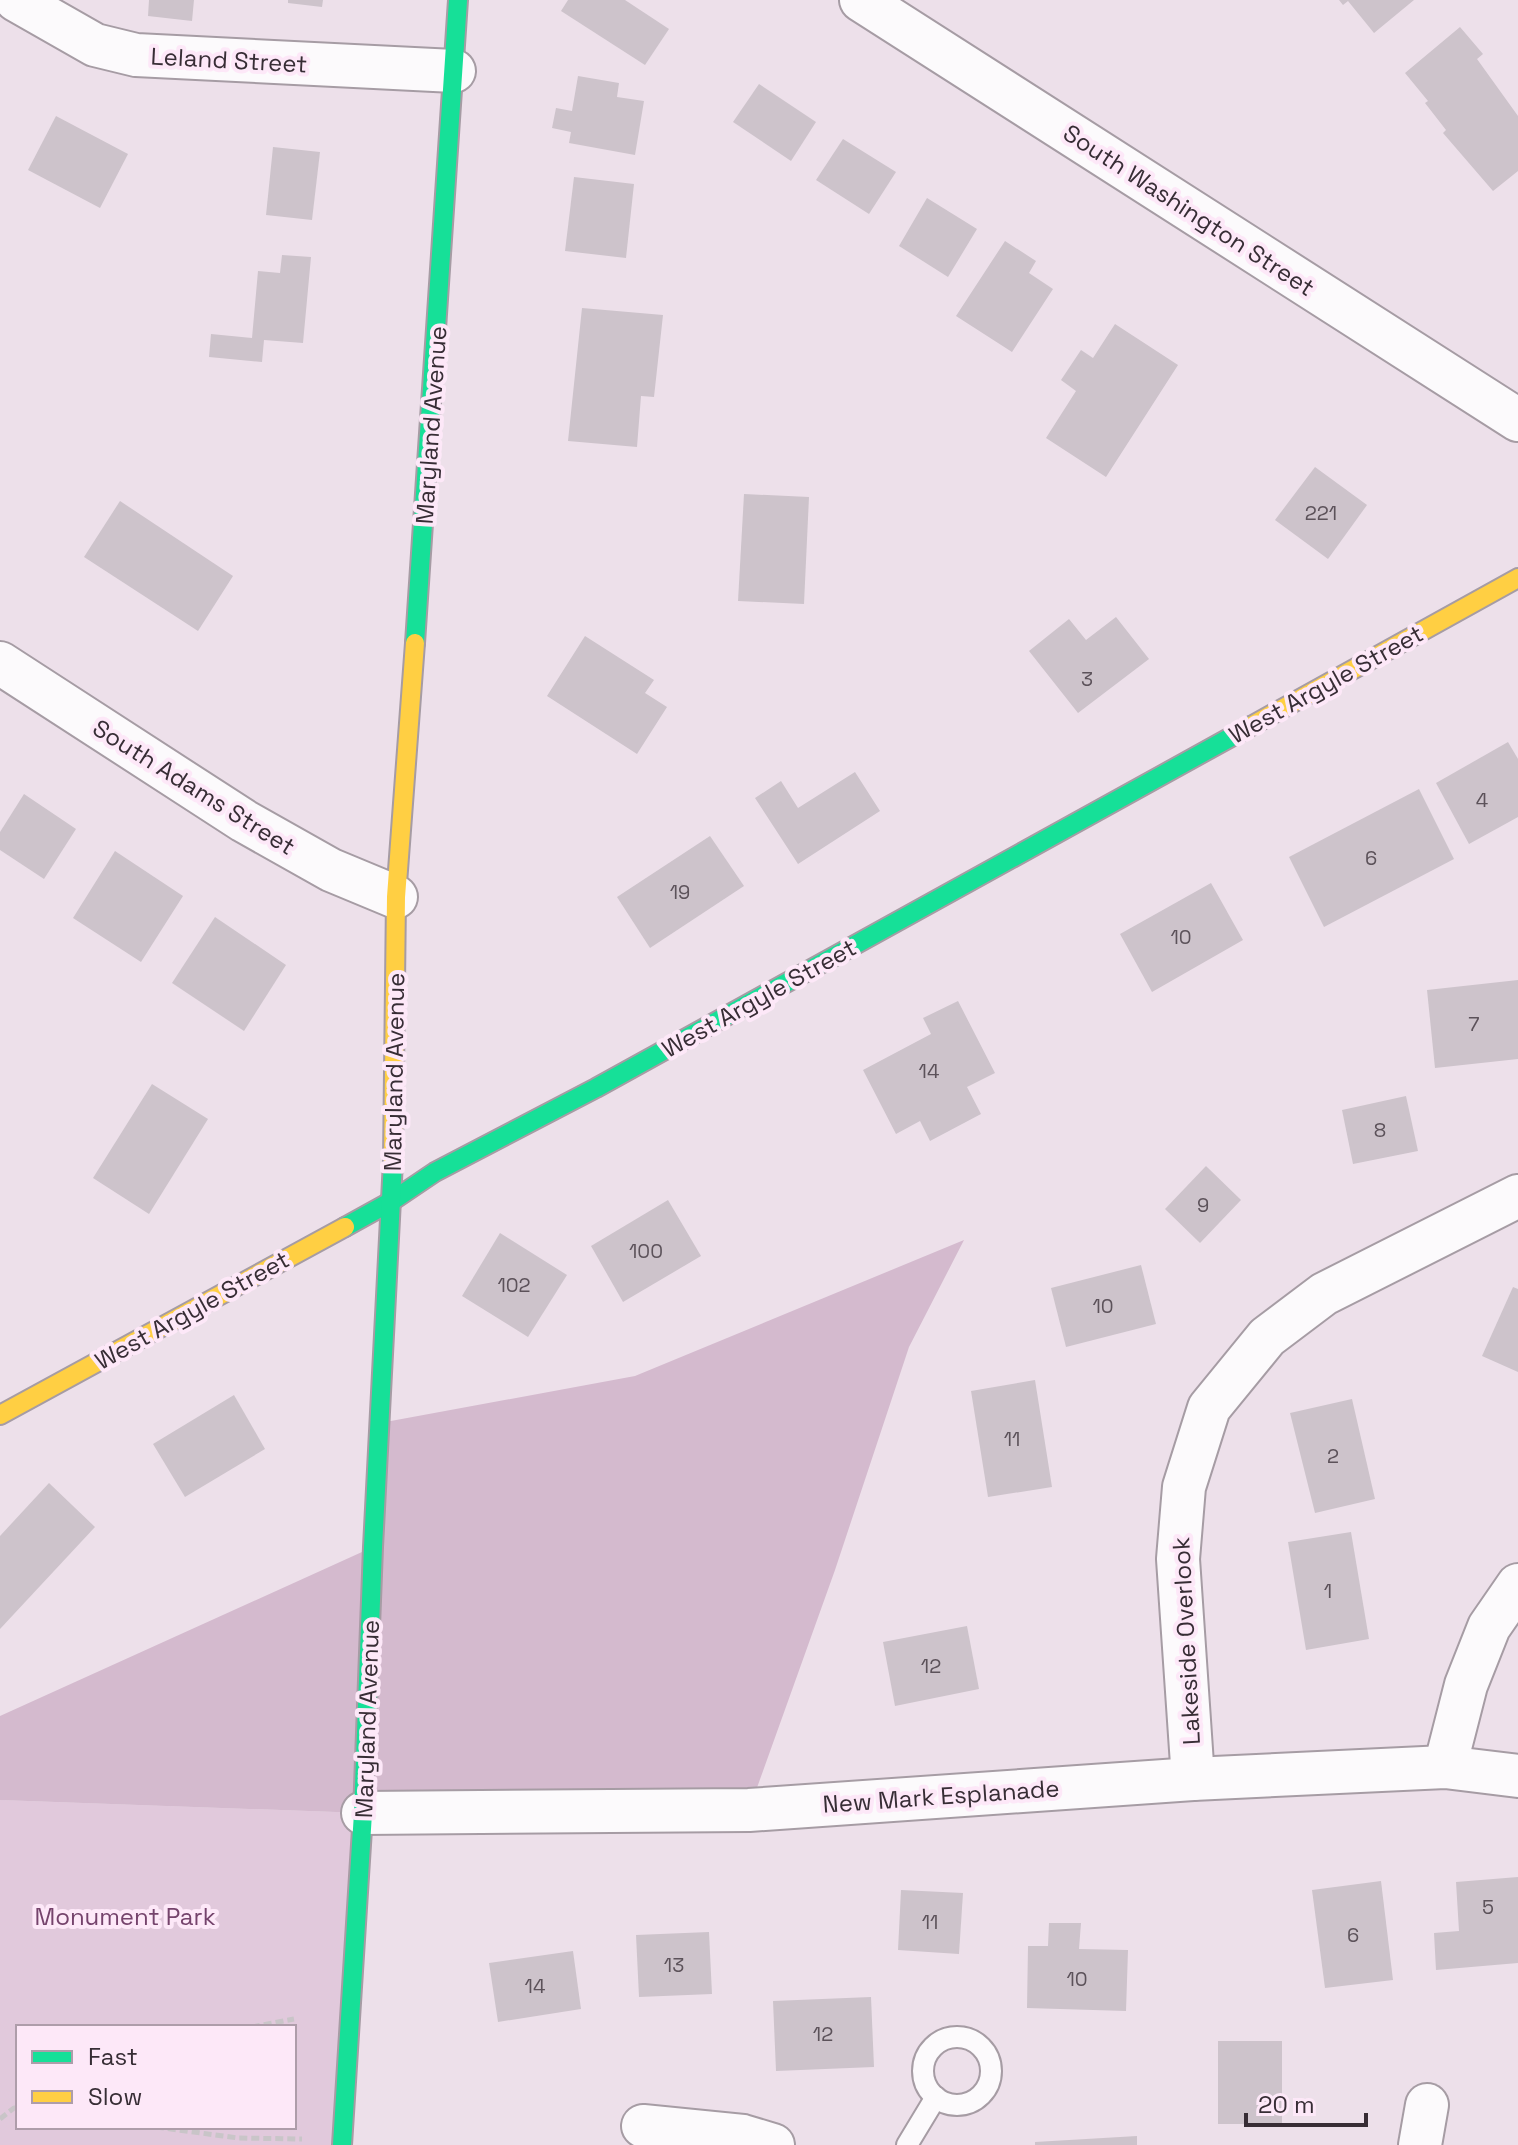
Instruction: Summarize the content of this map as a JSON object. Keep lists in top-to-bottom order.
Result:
{
  "streets": {
    "main road": ["Maryland Avenue", "West Argyle Street"],
    "street": [
      "Leland Street",
      "South Washington Street",
      "South Adams Street",
      "Lakeside Overlook",
      "New Mark Esplanade"
    ]
  },
  "crossings": [
    ["Leland Street", "Maryland Avenue"],
    ["Maryland Avenue", "West Argyle Street"],
    ["Maryland Avenue", "South Adams Street"],
    ["Maryland Avenue", "New Mark Esplanade"],
    ["Lakeside Overlook", "New Mark Esplanade"]
  ],
  "parks": ["Monument Park"],
  "house_numbers": [
    "221",
    "3",
    "4",
    "6",
    "19",
    "10",
    "7",
    "14",
    "8",
    "9",
    "100",
    "102",
    "10",
    "11",
    "2",
    "1",
    "12",
    "5",
    "11",
    "6",
    "13",
    "10",
    "14",
    "12"
  ],
  "legend": ["Fast", "Slow"],
  "scale_bar": "20 m"
}
